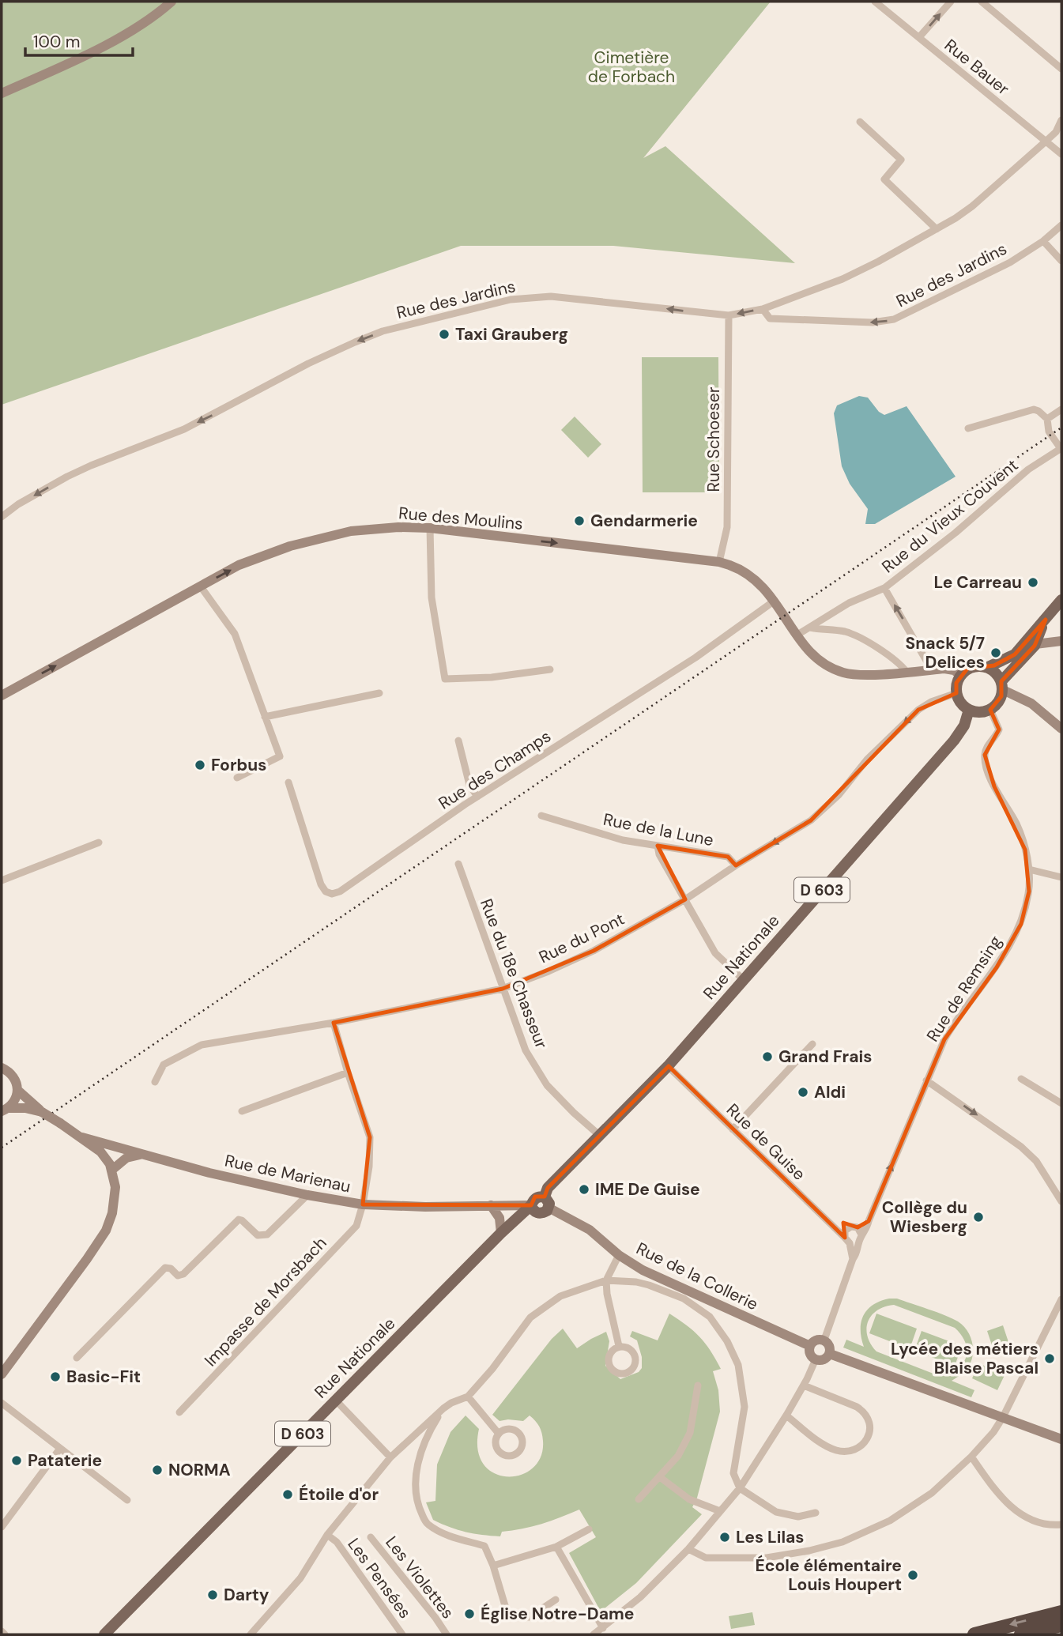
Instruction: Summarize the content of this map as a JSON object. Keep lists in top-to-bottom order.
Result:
{
  "streets": {
    "main road": [
      "Rue des Moulins",
      "D 603",
      "Rue Nationale",
      "Rue de Marienau",
      "Rue de la Collerie"
    ],
    "street": [
      "Rue Bauer",
      "Rue des Jardins",
      "Rue Schoeser",
      "Rue du Vieux Couvent",
      "Rue des Champs",
      "Rue de la Lune",
      "Rue du Pont",
      "Rue du 18e Chasseur",
      "Rue de Remsing",
      "Rue de Guise",
      "Impasse de Morsbach",
      "Les Violettes",
      "Les Pensées"
    ]
  },
  "crossings": [
    ["Rue des Jardins", "Rue Schoeser"],
    ["Rue Schoeser", "Rue des Moulins"],
    ["Rue du Vieux Couvent", "Rue des Moulins"],
    ["Rue des Moulins", "Rue des Champs"],
    ["Rue des Moulins", "Rue du Pont"],
    ["Rue des Moulins", "Rue Nationale"],
    ["Rue des Moulins", "Rue de Remsing"],
    ["Rue de la Lune", "Rue du Pont"],
    ["Rue du Pont", "Rue Nationale"],
    ["Rue du Pont", "Rue du 18e Chasseur"],
    ["Rue du Pont", "Rue de Remsing"],
    ["Rue Nationale", "Rue du 18e Chasseur"],
    ["Rue Nationale", "Rue de Remsing"],
    ["Rue Nationale", "Rue de Guise"],
    ["Rue Nationale", "Rue de Marienau"],
    ["Rue Nationale", "Rue de la Collerie"],
    ["Rue de Remsing", "Rue de Guise"],
    ["Rue de Remsing", "Rue de la Collerie"],
    ["Rue de Marienau", "Impasse de Morsbach"]
  ],
  "one_way": ["Rue des Jardins", "Rue des Moulins"],
  "parks": ["Cimetière de Forbach"],
  "places": [
    "Taxi Grauberg",
    "Gendarmerie",
    "Le Carreau",
    "Snack 5/7 Delices",
    "Forbus",
    "Grand Frais",
    "Aldi",
    "IME De Guise",
    "Collège du Wiesberg",
    "Lycée des métiers Blaise Pascal",
    "Basic-Fit",
    "Pataterie",
    "NORMA",
    "Étoile d'or",
    "Les Lilas",
    "École élémentaire Louis Houpert",
    "Darty",
    "Église Notre-Dame"
  ],
  "scale_bar": "100 m"
}
